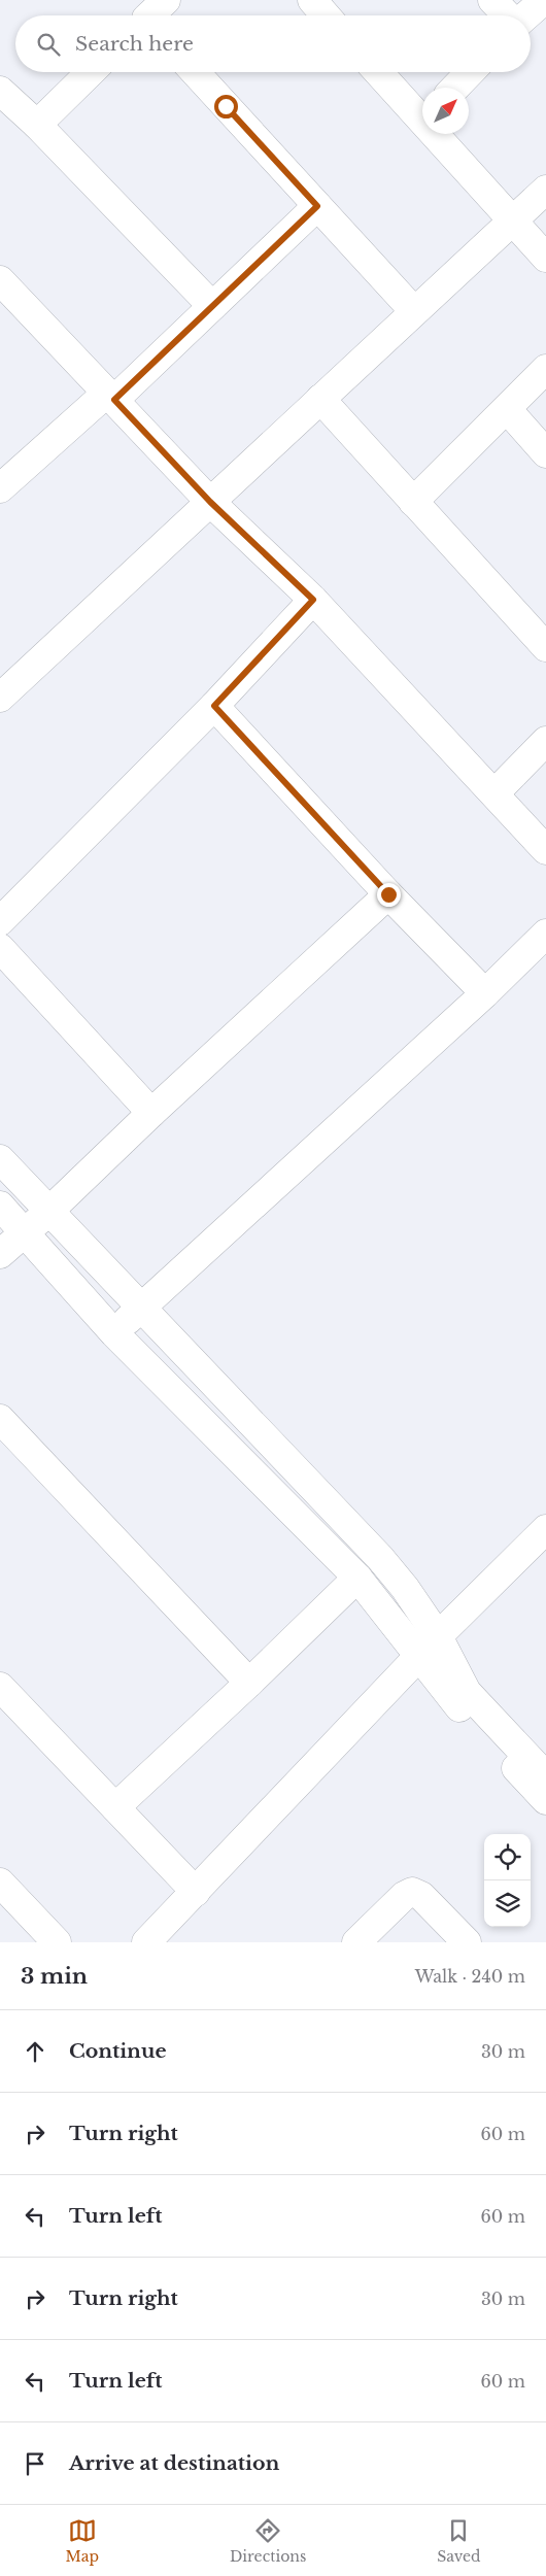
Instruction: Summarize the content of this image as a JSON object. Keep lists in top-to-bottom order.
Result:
{
  "north": "top right",
  "page": {
    "search": "Search here",
    "heading": ["3 min", "Walk · 240 m"],
    "list": [
      ["Continue", "30 m"],
      ["Turn right", "60 m"],
      ["Turn left", "60 m"],
      ["Turn right", "30 m"],
      ["Turn left", "60 m"],
      "Arrive at destination"
    ],
    "nav": ["Map", "Directions", "Saved"]
  }
}
